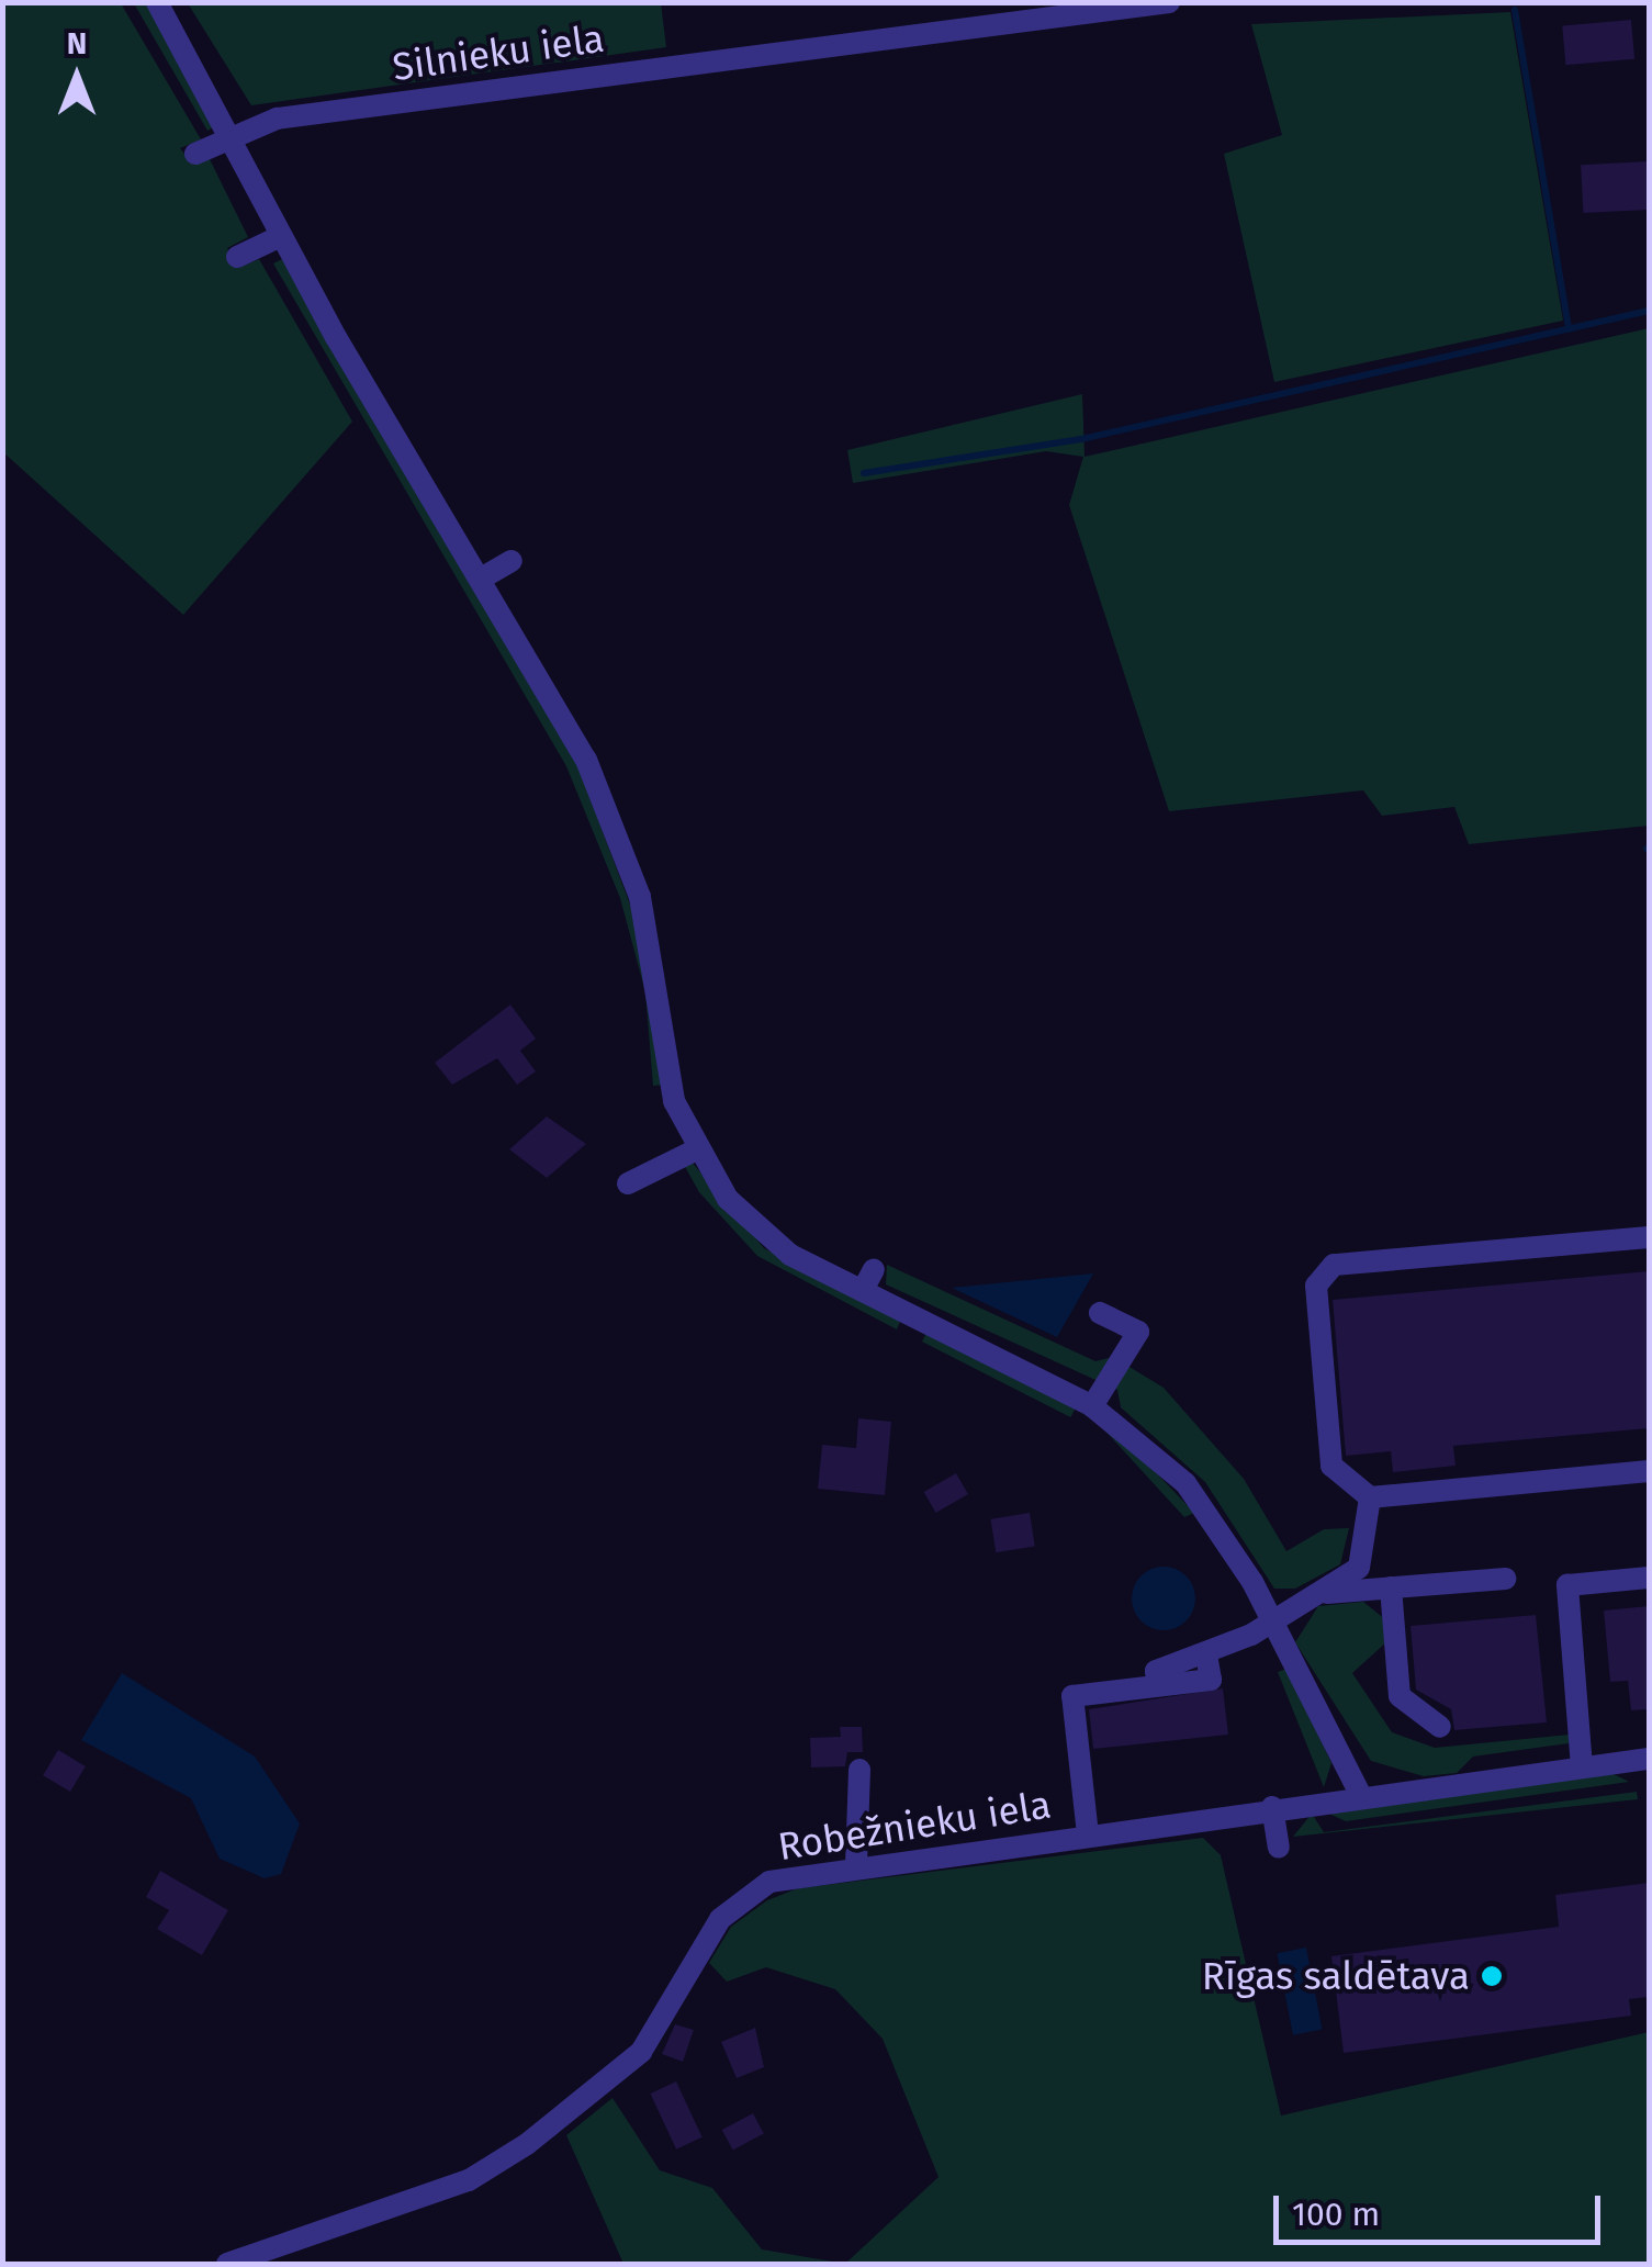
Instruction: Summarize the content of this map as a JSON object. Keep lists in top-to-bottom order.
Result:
{
  "streets": {
    "street": ["Silnieku iela", "Robežnieku iela"]
  },
  "places": ["Rīgas saldētava"],
  "scale_bar": "100 m",
  "north": "top"
}
